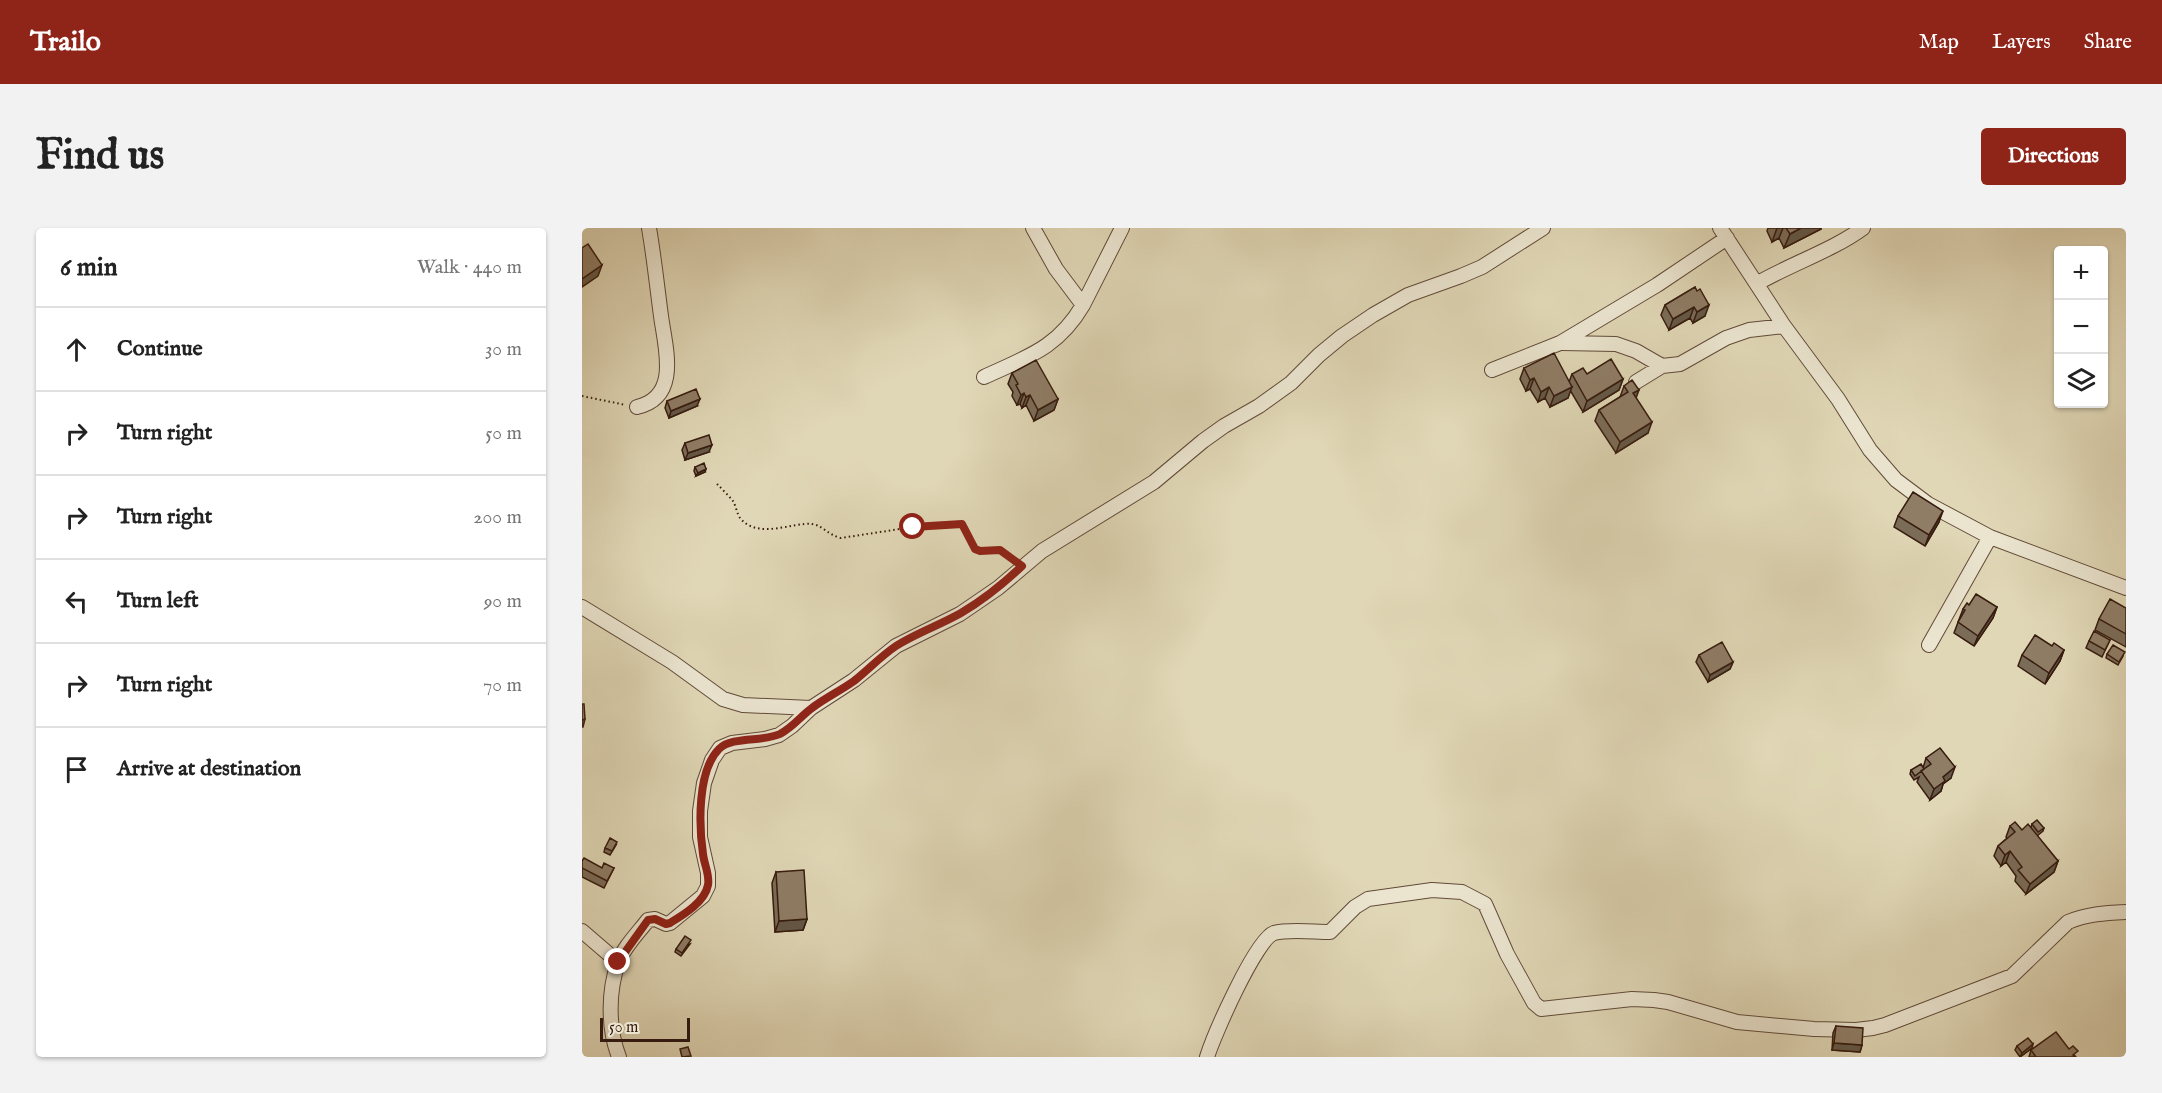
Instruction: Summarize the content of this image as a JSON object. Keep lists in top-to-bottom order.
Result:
{
  "scale_bar": "50 m",
  "page": {
    "header": "Trailo",
    "nav": ["Map", "Layers", "Share"],
    "buttons": "Directions",
    "title": "Find us",
    "heading": ["6 min", "Walk · 440 m"],
    "map_buttons": ["+", "−"],
    "list": [
      ["Continue", "30 m"],
      ["Turn right", "50 m"],
      ["Turn right", "200 m"],
      ["Turn left", "90 m"],
      ["Turn right", "70 m"],
      "Arrive at destination"
    ],
    "scale": "50 m"
  }
}
